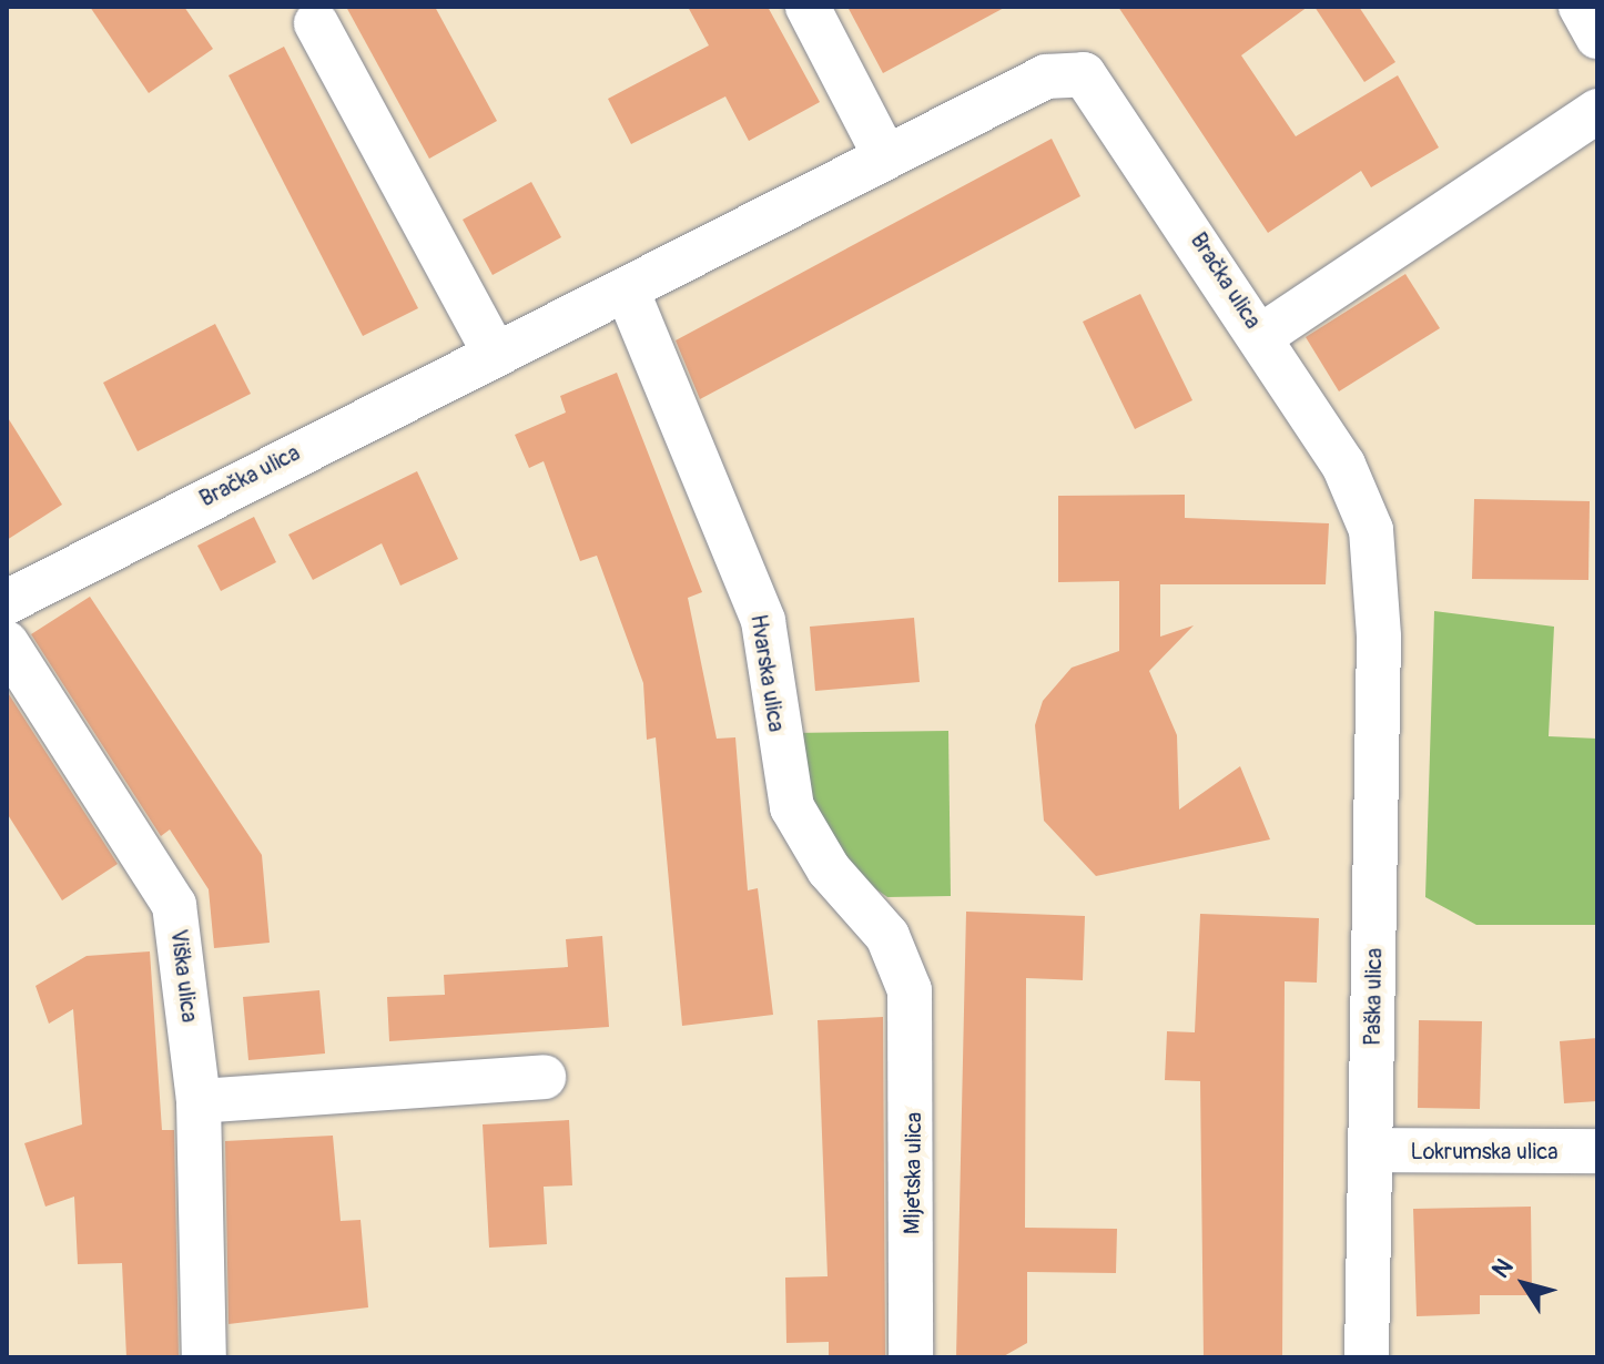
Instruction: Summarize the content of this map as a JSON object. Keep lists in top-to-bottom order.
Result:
{
  "streets": {
    "street": [
      "Bračka ulica",
      "Hvarska ulica",
      "Viška ulica",
      "Paška ulica",
      "Lokrumska ulica",
      "Mljetska ulica"
    ]
  },
  "crossings": [
    ["Bračka ulica", "Hvarska ulica"],
    ["Bračka ulica", "Paška ulica"],
    ["Hvarska ulica", "Mljetska ulica"],
    ["Paška ulica", "Lokrumska ulica"]
  ],
  "north": "top left"
}
